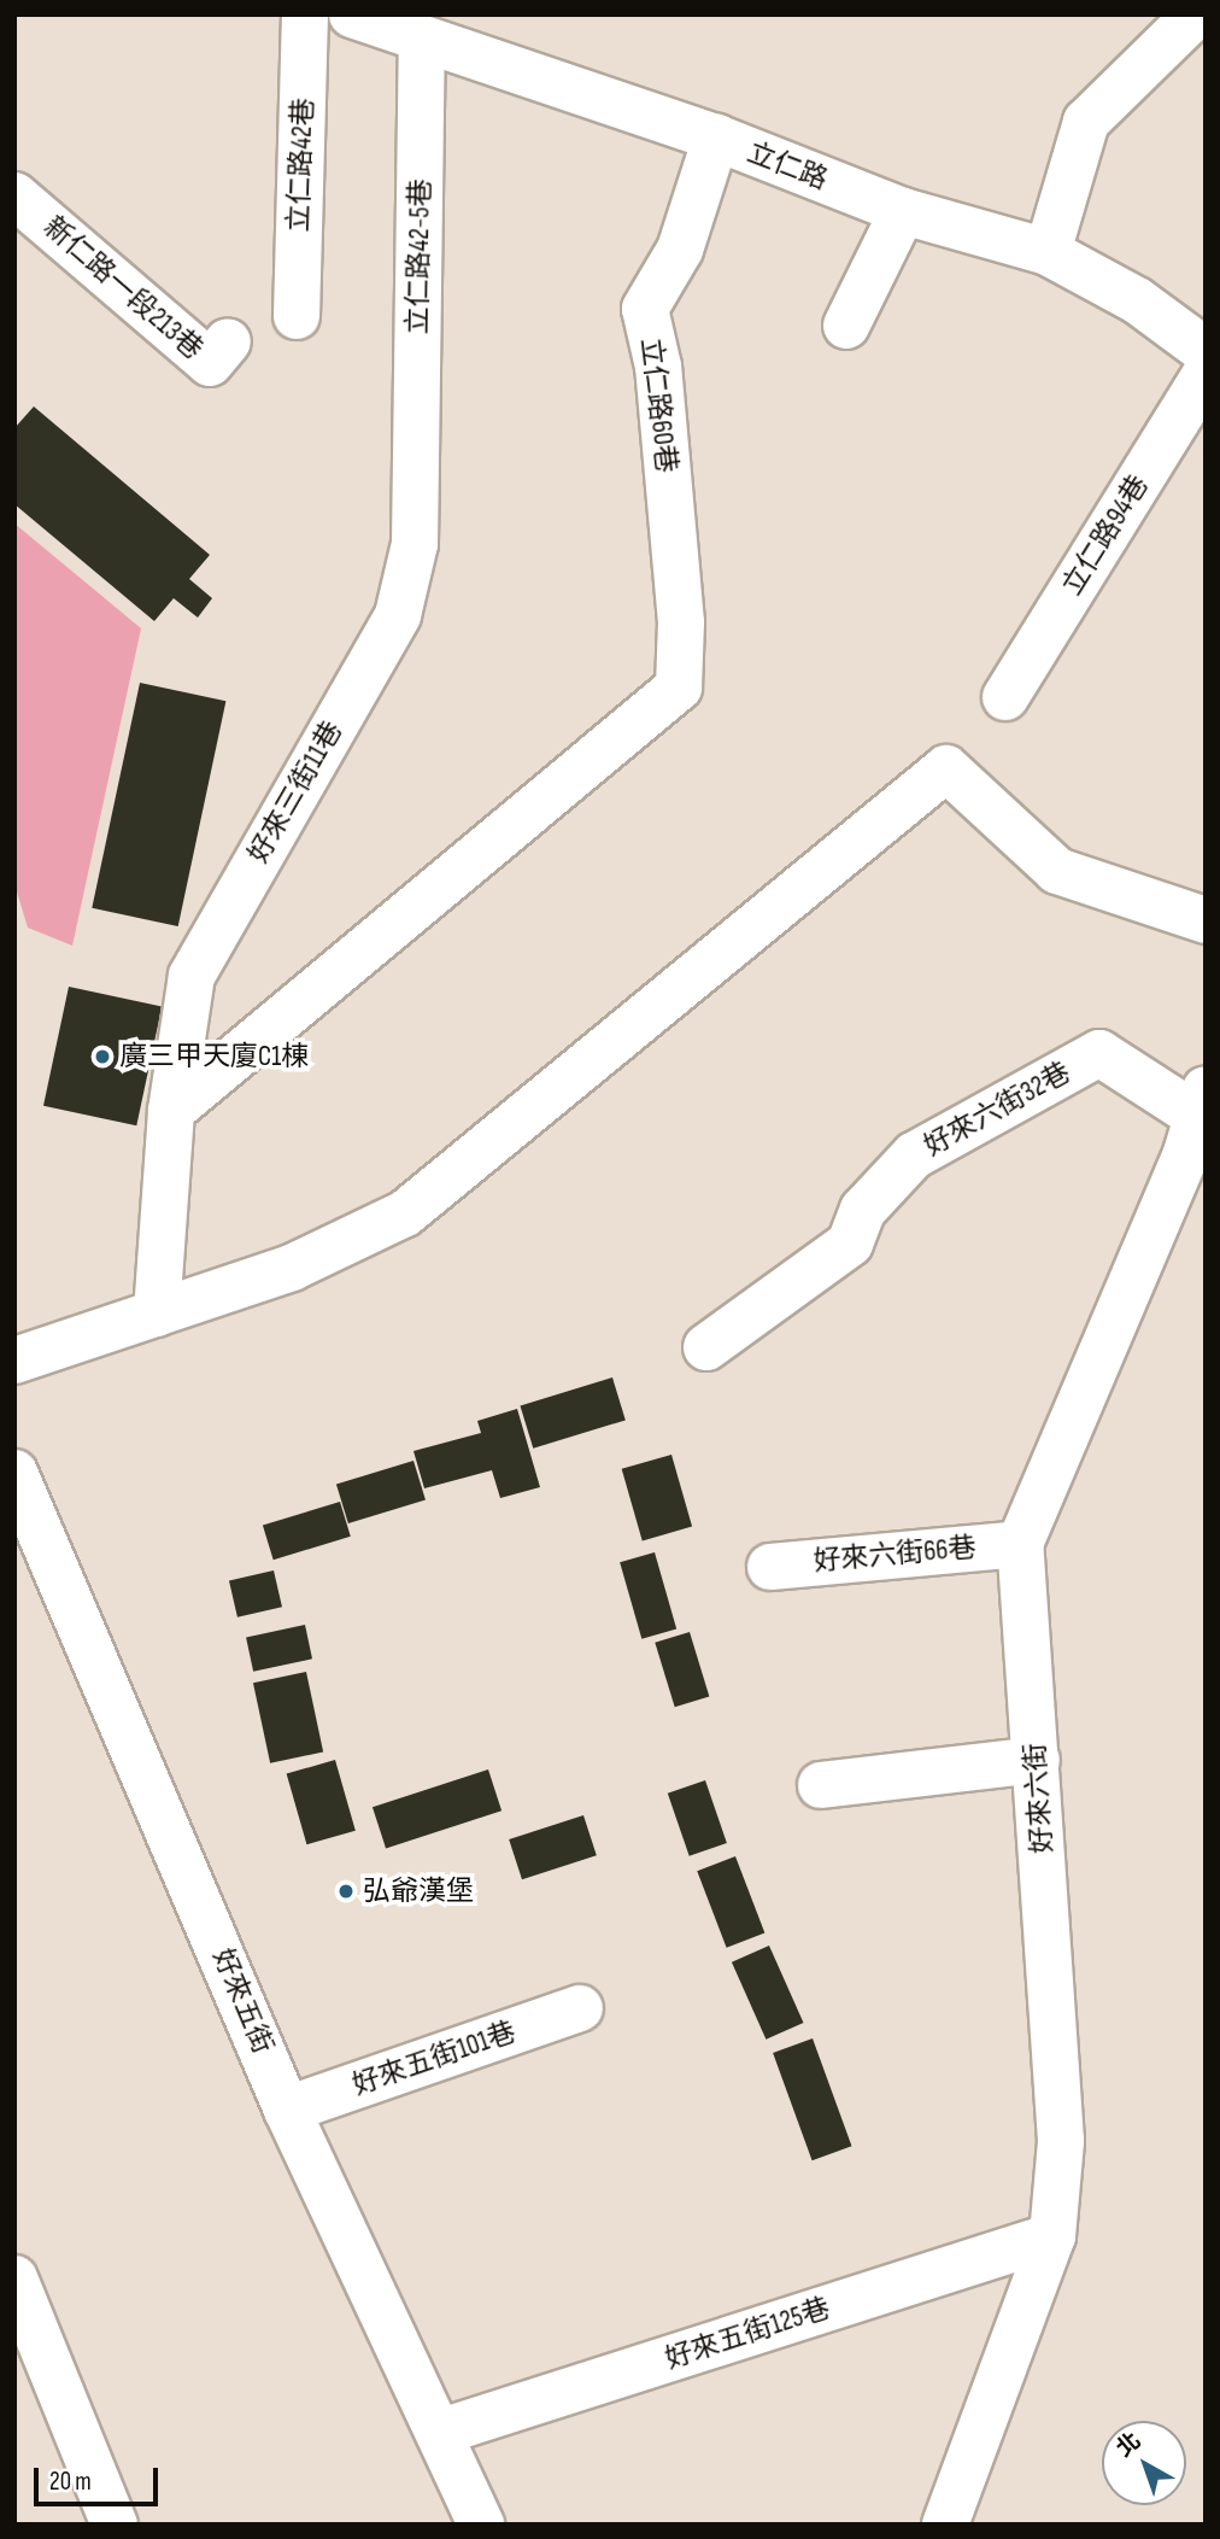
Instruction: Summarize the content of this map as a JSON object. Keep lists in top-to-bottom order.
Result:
{
  "streets": {
    "street": [
      "立仁路42巷",
      "立仁路",
      "立仁路42-5巷",
      "新仁路一段213巷",
      "立仁路60巷",
      "立仁路94巷",
      "好來三街11巷",
      "好來六街32巷",
      "好來六街66巷",
      "好來六街",
      "好來五街",
      "好來五街101巷",
      "好來五街125巷"
    ]
  },
  "crossings": [
    ["立仁路", "立仁路42-5巷"],
    ["立仁路", "立仁路60巷"],
    ["立仁路42-5巷", "好來三街11巷"],
    ["立仁路60巷", "好來三街11巷"],
    ["好來六街32巷", "好來六街"],
    ["好來六街66巷", "好來六街"],
    ["好來六街", "好來五街125巷"],
    ["好來五街", "好來五街101巷"],
    ["好來五街", "好來五街125巷"]
  ],
  "places": ["廣三甲天廈C1棟", "弘爺漢堡"],
  "scale_bar": "20 m",
  "north": "top left"
}
